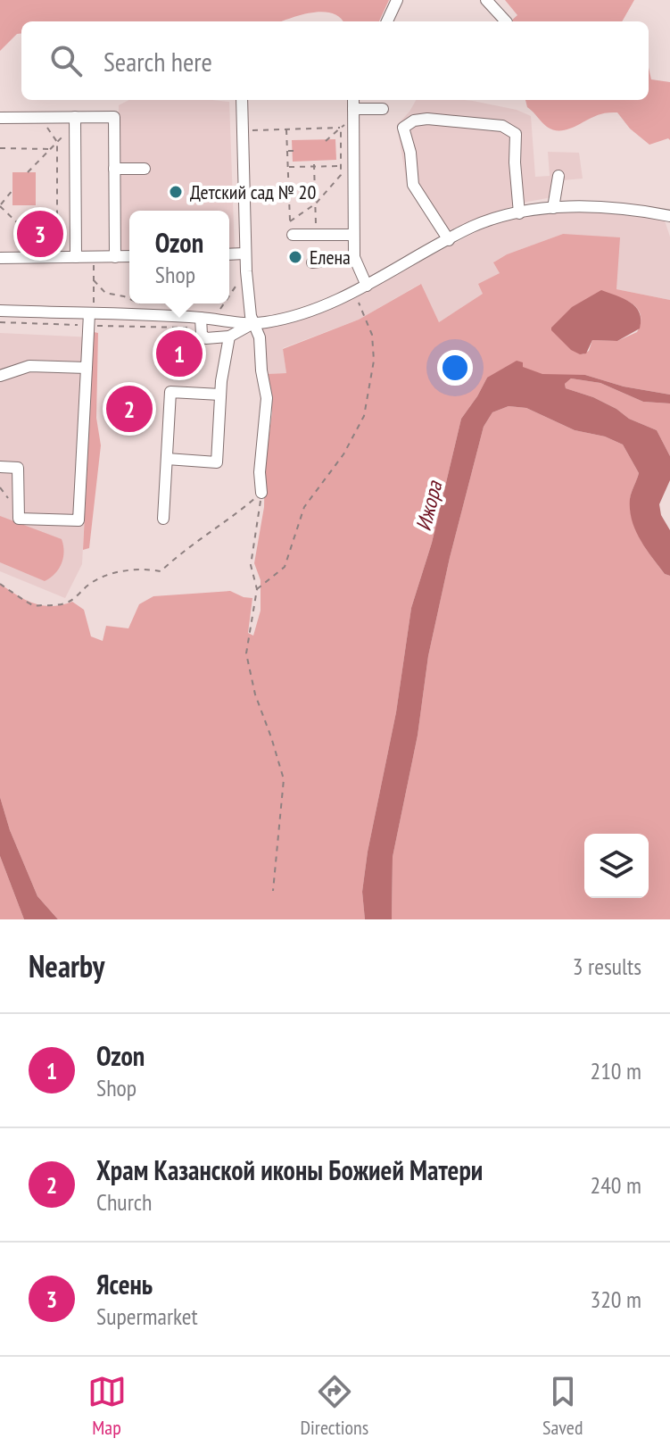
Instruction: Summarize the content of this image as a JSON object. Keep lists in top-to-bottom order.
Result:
{
  "water": ["Ижора"],
  "places": ["Детский сад № 20", "Елена"],
  "page": {
    "search": "Search here",
    "pins": ["3", "1", "2"],
    "popup": ["Ozon", "Shop"],
    "heading": ["Nearby", "3 results"],
    "list": [
      {
        "mark": "1",
        "name": "Ozon",
        "note": "Shop",
        "value": "210 m"
      },
      {
        "mark": "2",
        "name": "Храм Казанской иконы Божией Матери",
        "note": "Church",
        "value": "240 m"
      },
      {
        "mark": "3",
        "name": "Ясень",
        "note": "Supermarket",
        "value": "320 m"
      }
    ],
    "nav": ["Map", "Directions", "Saved"]
  }
}
